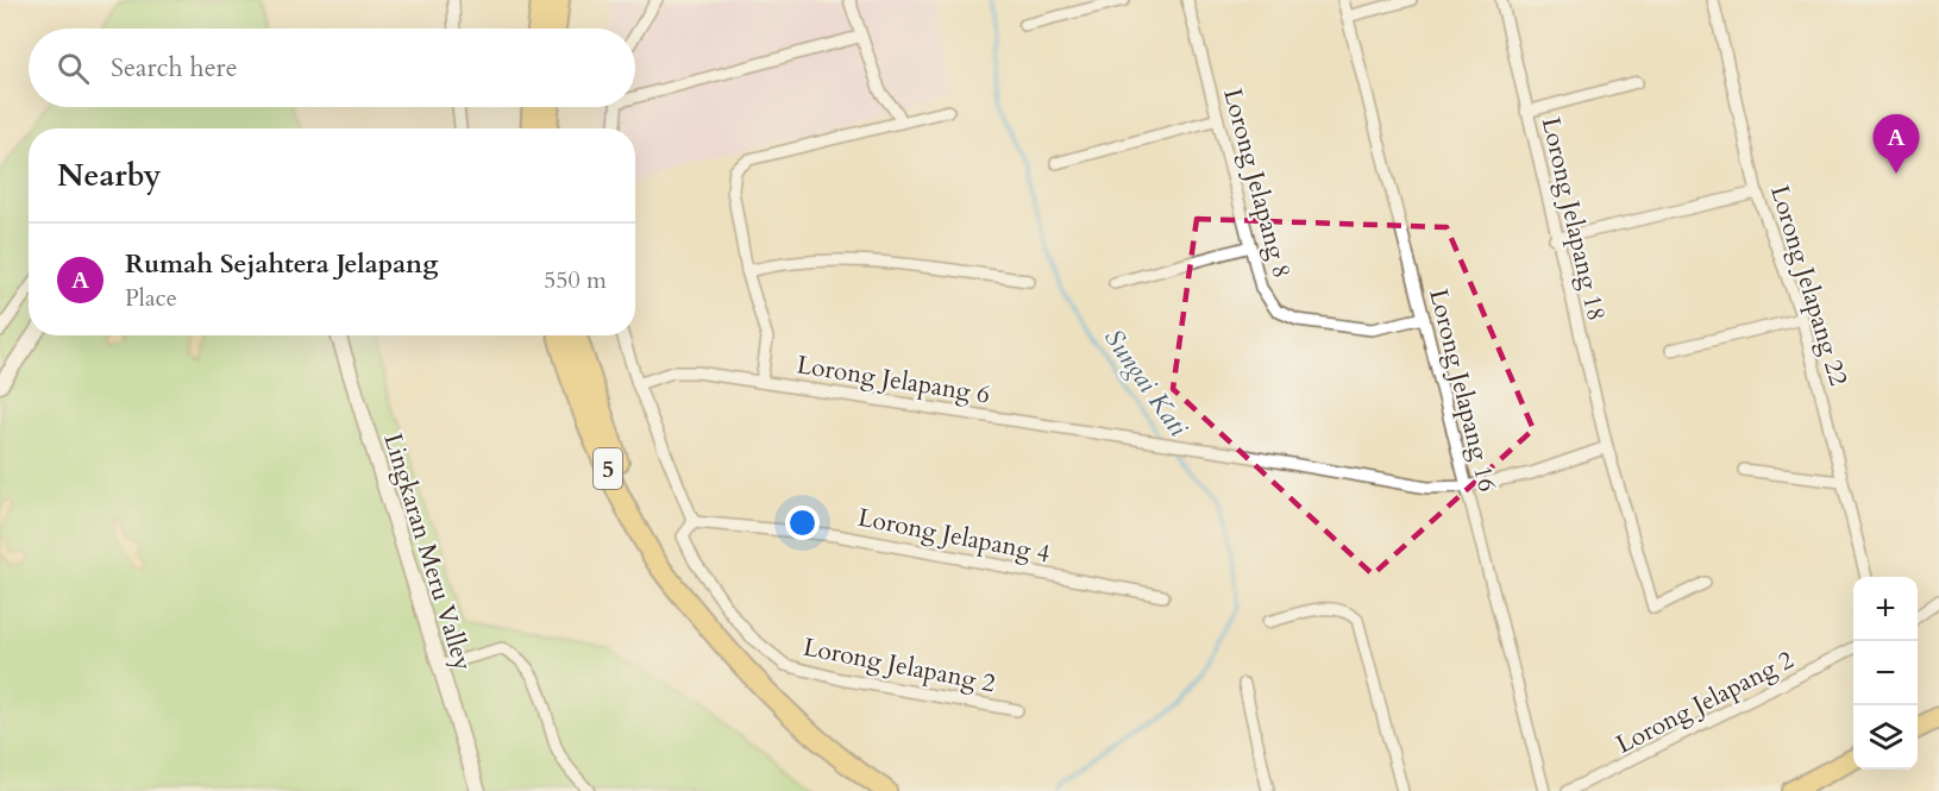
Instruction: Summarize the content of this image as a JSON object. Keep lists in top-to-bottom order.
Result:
{
  "streets": {
    "highway": ["5"],
    "street": [
      "Lorong Jelapang 8",
      "Lorong Jelapang 18",
      "Lorong Jelapang 22",
      "Lorong Jelapang 6",
      "Lorong Jelapang 16",
      "Lorong Jelapang 4",
      "Lingkaran Meru Valley",
      "Lorong Jelapang 2"
    ]
  },
  "crossings": [
    ["Lorong Jelapang 8", "Lorong Jelapang 16"],
    ["Lorong Jelapang 6", "Lorong Jelapang 16"],
    ["Lorong Jelapang 4", "Lorong Jelapang 2"]
  ],
  "water": ["Sungai Kati"],
  "page": {
    "search": "Search here",
    "pins": "A",
    "heading": "Nearby",
    "list": [
      {
        "mark": "A",
        "name": "Rumah Sejahtera Jelapang",
        "note": "Place",
        "value": "550 m"
      }
    ],
    "map_buttons": ["+", "−"]
  }
}
